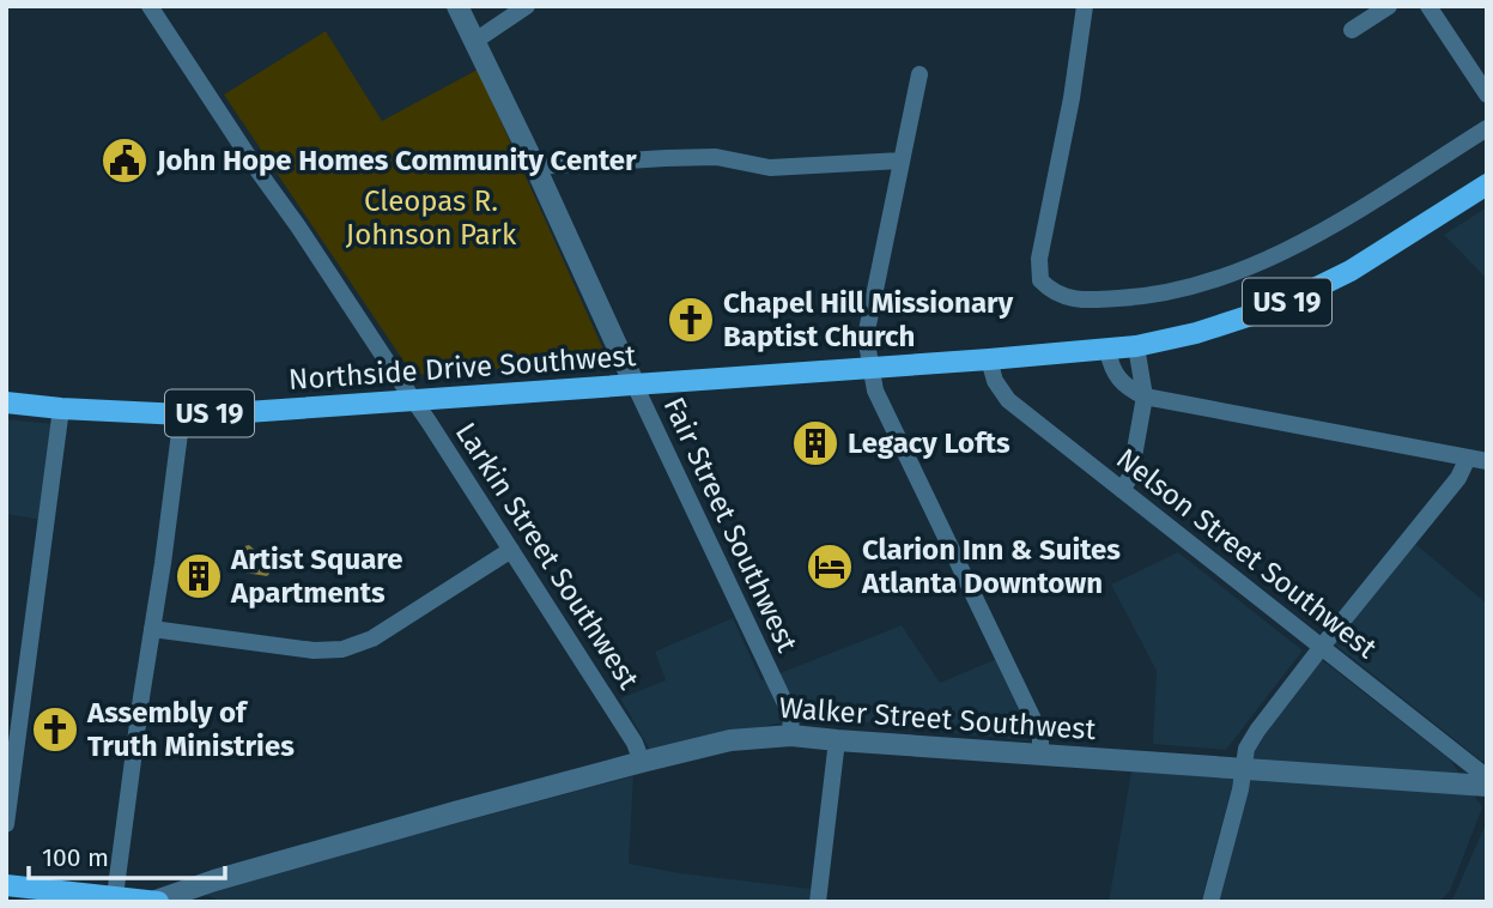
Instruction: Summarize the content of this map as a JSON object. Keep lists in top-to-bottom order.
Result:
{
  "streets": {
    "main road": ["US 19", "Northside Drive Southwest"],
    "street": [
      "Fair Street Southwest",
      "Nelson Street Southwest",
      "Larkin Street Southwest",
      "Walker Street Southwest"
    ]
  },
  "crossings": [
    ["Northside Drive Southwest", "Fair Street Southwest"],
    ["Northside Drive Southwest", "Nelson Street Southwest"],
    ["Northside Drive Southwest", "Larkin Street Southwest"],
    ["Fair Street Southwest", "Walker Street Southwest"],
    ["Larkin Street Southwest", "Walker Street Southwest"]
  ],
  "parks": ["Cleopas R. Johnson Park"],
  "places": {
    "public building": ["John Hope Homes Community Center"],
    "church": ["Chapel Hill Missionary Baptist Church", "Assembly of Truth Ministries"],
    "building": ["Legacy Lofts", "Artist Square Apartments"],
    "hotel": ["Clarion Inn & Suites Atlanta Downtown"]
  },
  "scale_bar": "100 m"
}
